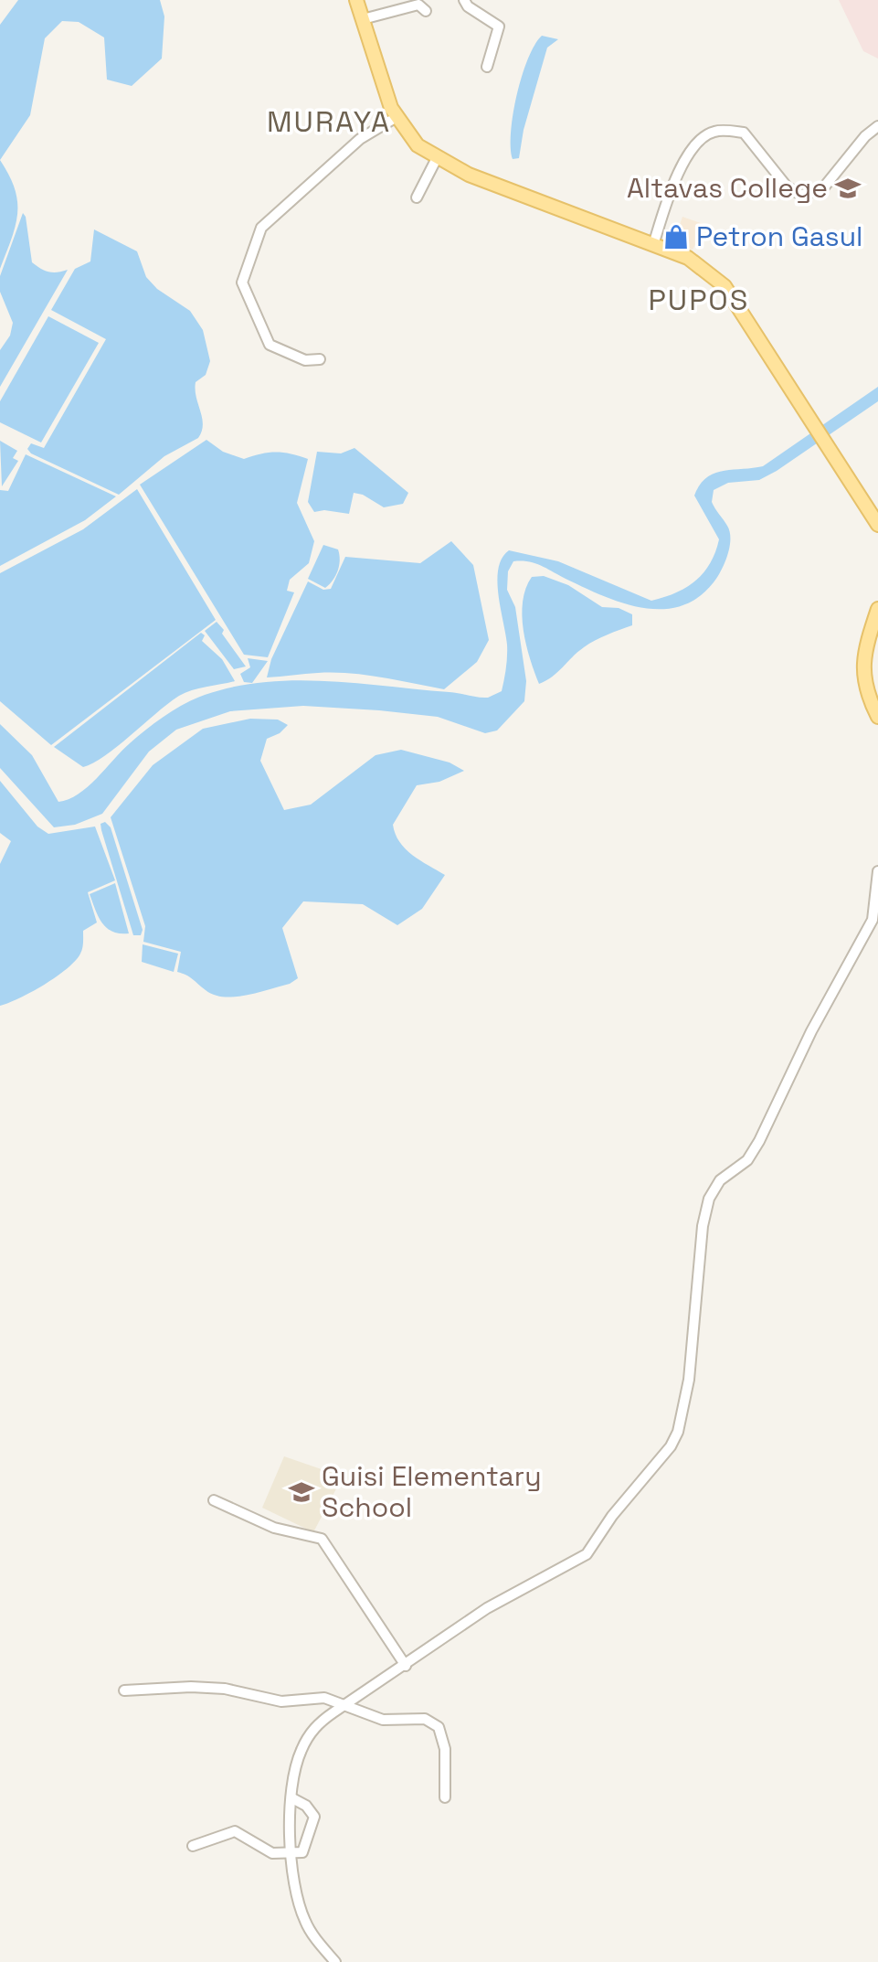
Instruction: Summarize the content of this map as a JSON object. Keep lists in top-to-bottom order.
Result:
{
  "districts": ["MURAYA", "PUPOS"],
  "places": {
    "school or university": ["Altavas College", "Guisi Elementary School"],
    "shop": ["Petron Gasul"]
  }
}
